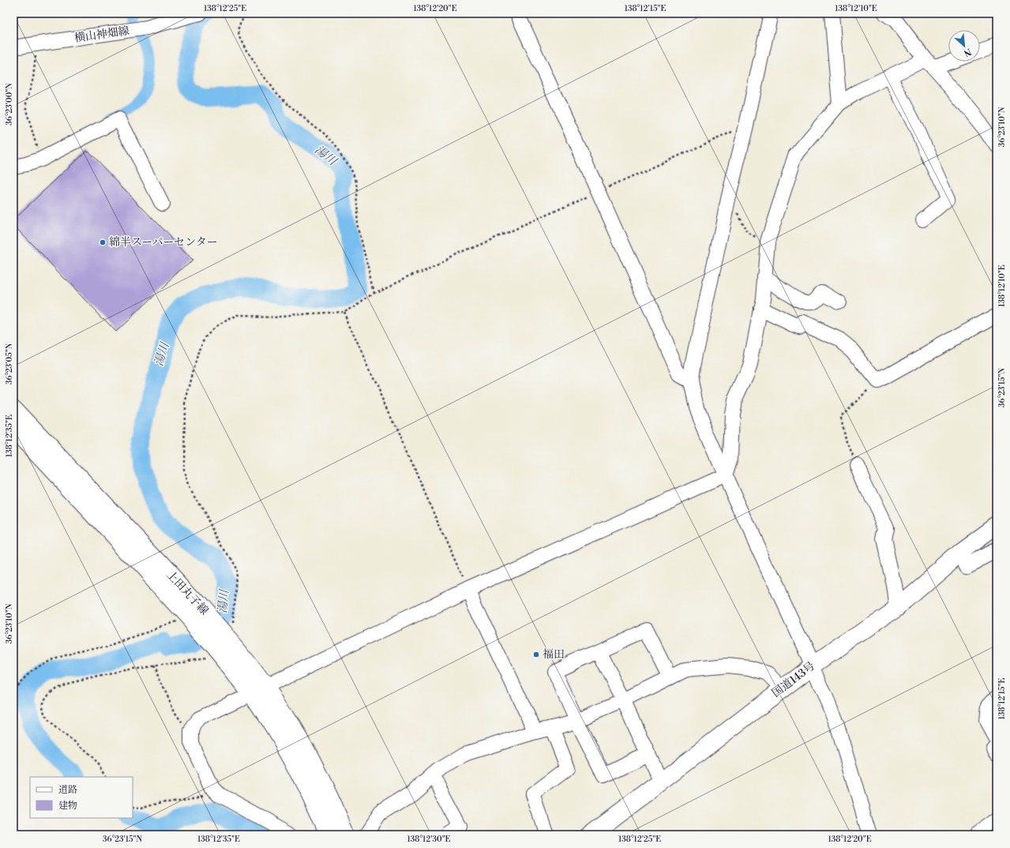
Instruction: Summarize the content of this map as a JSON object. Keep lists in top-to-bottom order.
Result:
{
  "streets": {
    "main road": ["上田丸子線", "国道143号"],
    "street": ["横山神畑線"]
  },
  "water": ["湯川"],
  "places": ["綿半スーパーセンター", "福田"],
  "legend": ["道路", "建物"],
  "north": "bottom right",
  "coordinates": [
    "138°12'25\"E",
    "138°12'20\"E",
    "138°12'15\"E",
    "138°12'10\"E",
    "36°23'00\"N",
    "36°23'10\"N",
    "36°23'05\"N",
    "36°23'15\"N",
    "138°12'35\"E",
    "138°12'30\"E"
  ]
}
